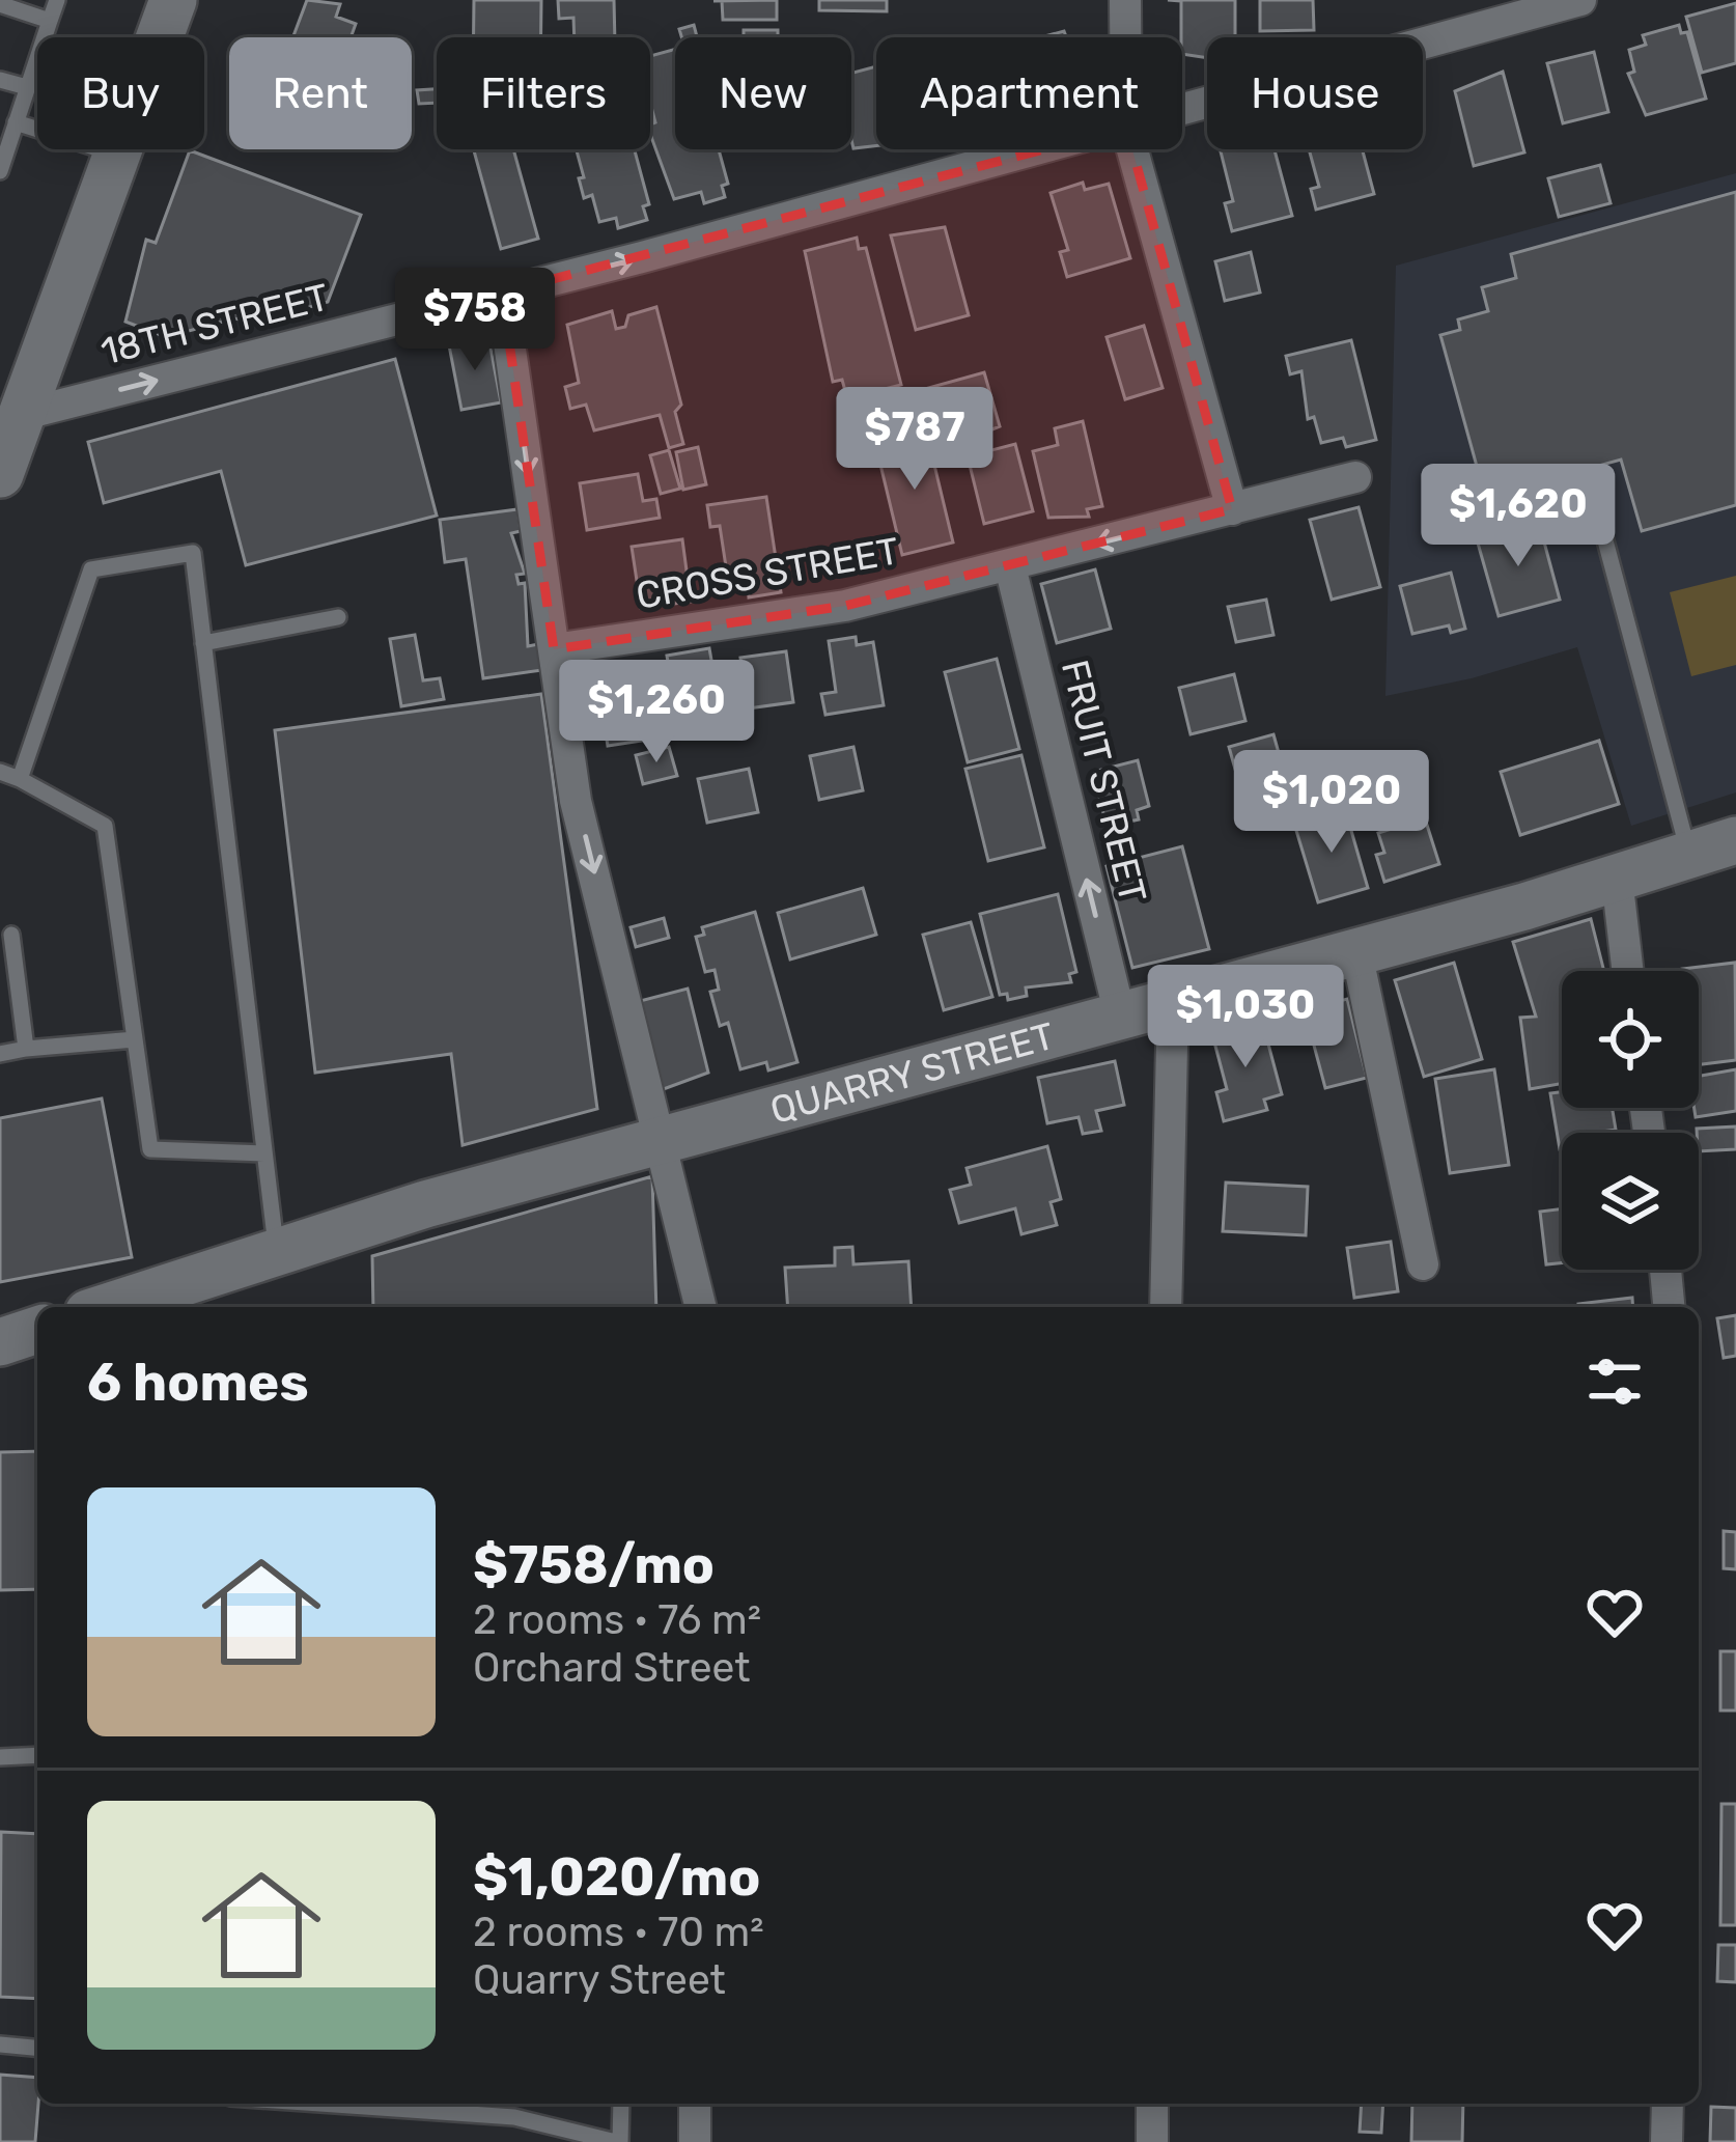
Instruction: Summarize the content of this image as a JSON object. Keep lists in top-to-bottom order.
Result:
{
  "streets": {
    "main road": ["QUARRY STREET"],
    "street": ["18TH STREET", "CROSS STREET", "FRUIT STREET"]
  },
  "crossings": [
    ["CROSS STREET", "FRUIT STREET"],
    ["FRUIT STREET", "QUARRY STREET"]
  ],
  "one_way": ["18TH STREET", "FRUIT STREET"],
  "page": {
    "chip": [
      "Buy",
      "Rent",
      "Filters",
      "New",
      "Apartment",
      "House"
    ],
    "price": [
      "$758",
      "$787",
      "$1,620",
      "$1,260",
      "$1,020",
      "$1,030"
    ],
    "heading": "6 homes",
    "list": [
      {
        "name": "$758/mo",
        "note": "2 rooms · 76 m² · Orchard Street"
      },
      {
        "name": "$1,020/mo",
        "note": "2 rooms · 70 m² · Quarry Street"
      }
    ]
  }
}
